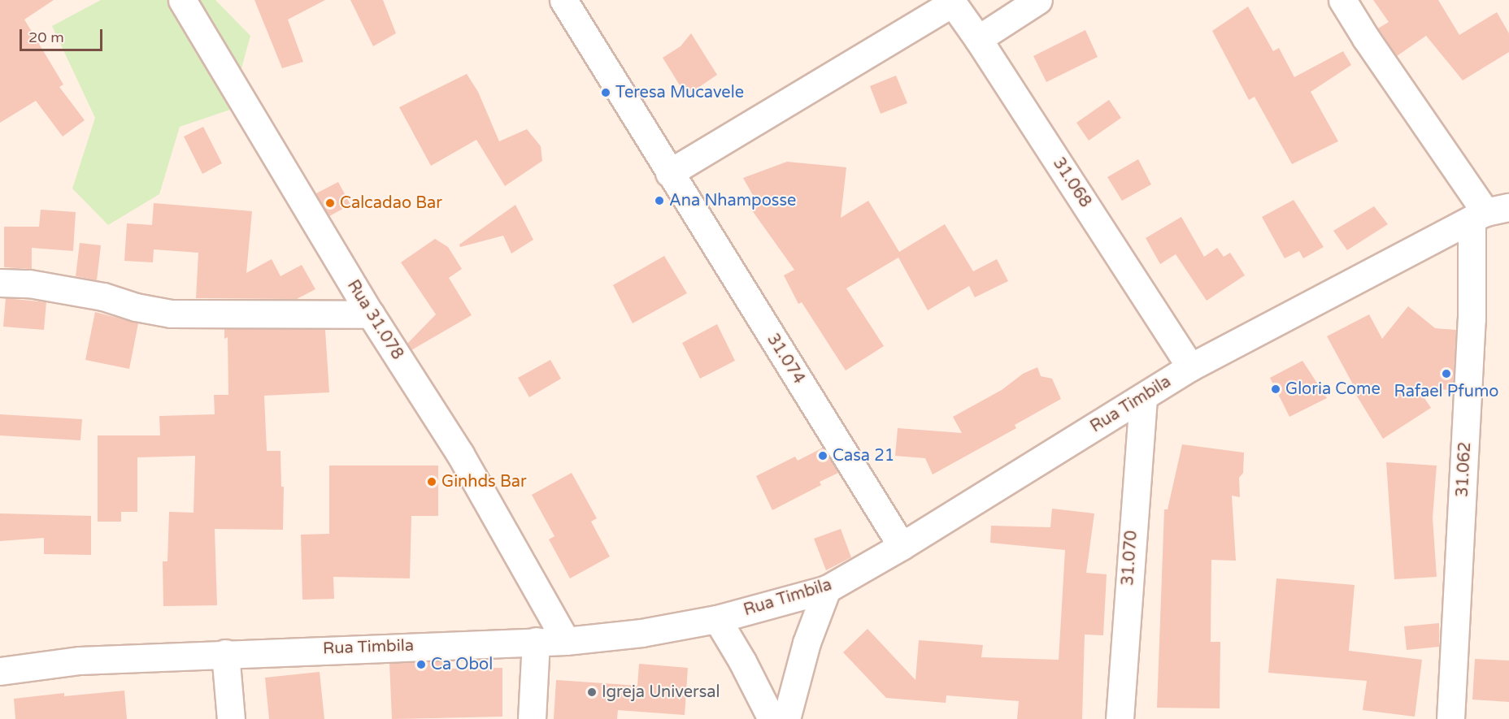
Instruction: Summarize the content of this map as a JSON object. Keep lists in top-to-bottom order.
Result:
{
  "streets": {
    "street": [
      "31.068",
      "Rua 31.078",
      "31.074",
      "Rua Timbila",
      "31.062",
      "31.070"
    ]
  },
  "crossings": [
    ["31.068", "Rua Timbila"],
    ["Rua 31.078", "Rua Timbila"],
    ["31.074", "Rua Timbila"],
    ["Rua Timbila", "31.062"],
    ["Rua Timbila", "31.070"]
  ],
  "places": [
    "Teresa Mucavele",
    "Ana Nhamposse",
    "Calcadao Bar",
    "Rafael Pfumo",
    "Gloria Come",
    "Casa 21",
    "Ginhds Bar",
    "Ca Obol",
    "Igreja Universal"
  ],
  "scale_bar": "20 m"
}
